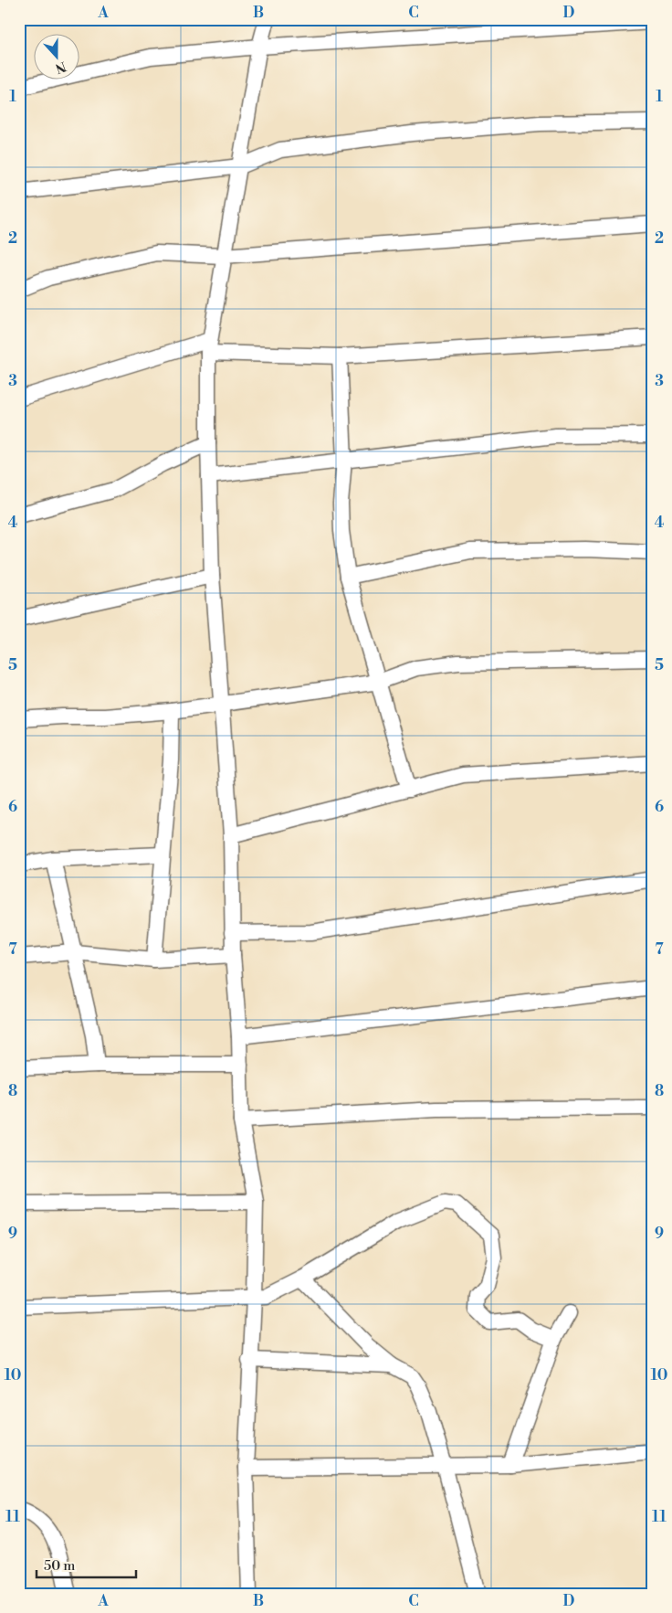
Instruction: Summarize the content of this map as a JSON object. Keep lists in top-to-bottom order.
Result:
{
  "scale_bar": "50 m",
  "north": "bottom",
  "grid": {
    "columns": [
      "A",
      "B",
      "C",
      "D"
    ],
    "rows": [
      "1",
      "2",
      "3",
      "4",
      "5",
      "6",
      "7",
      "8",
      "9",
      "10",
      "11"
    ]
  }
}
